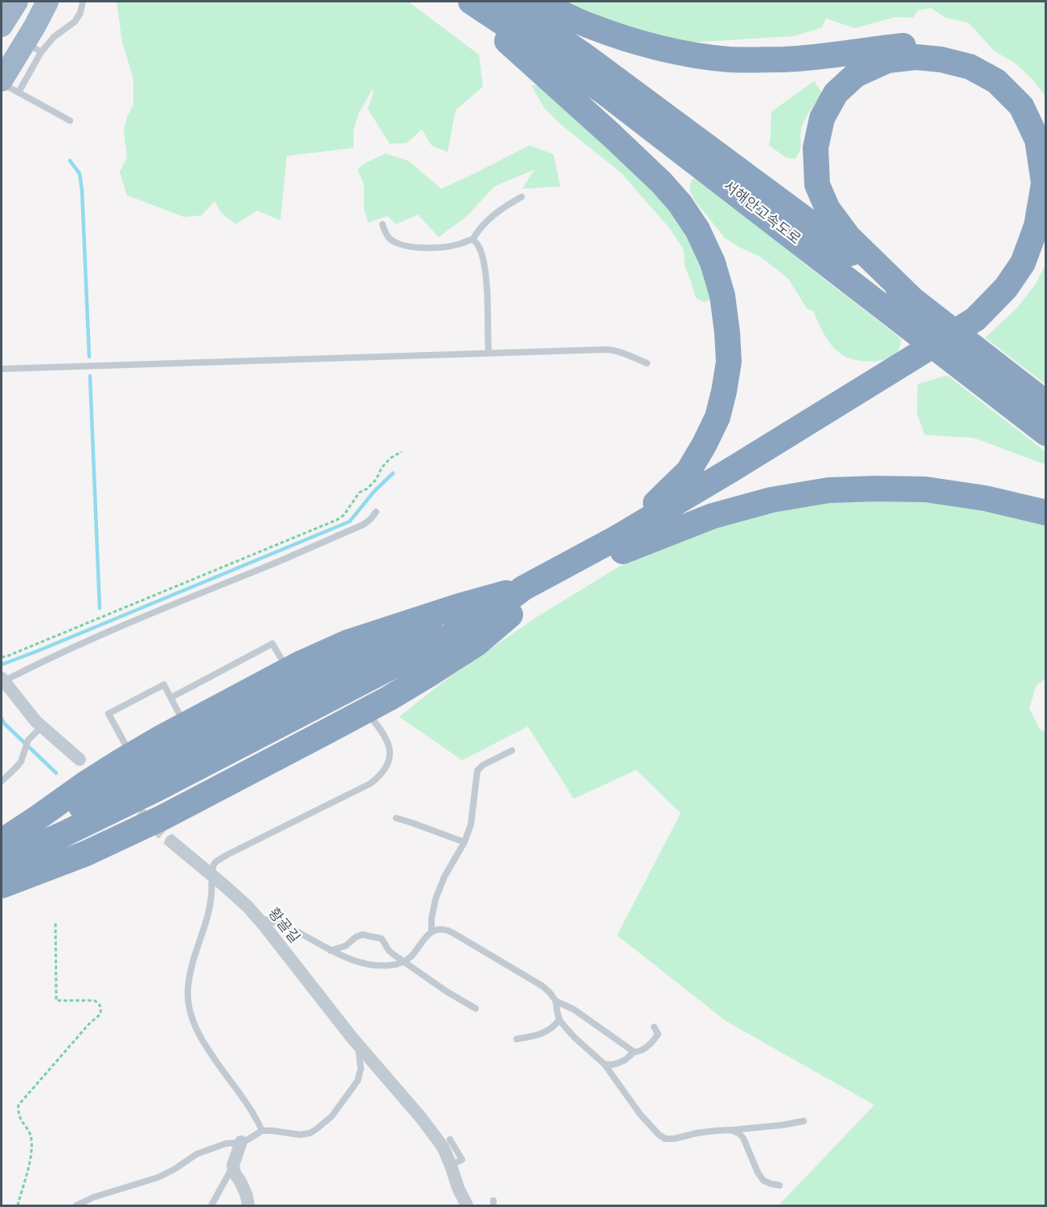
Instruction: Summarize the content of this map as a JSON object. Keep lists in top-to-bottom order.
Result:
{
  "streets": {
    "highway": ["서해안고속도로"],
    "street": ["황골길"]
  }
}
